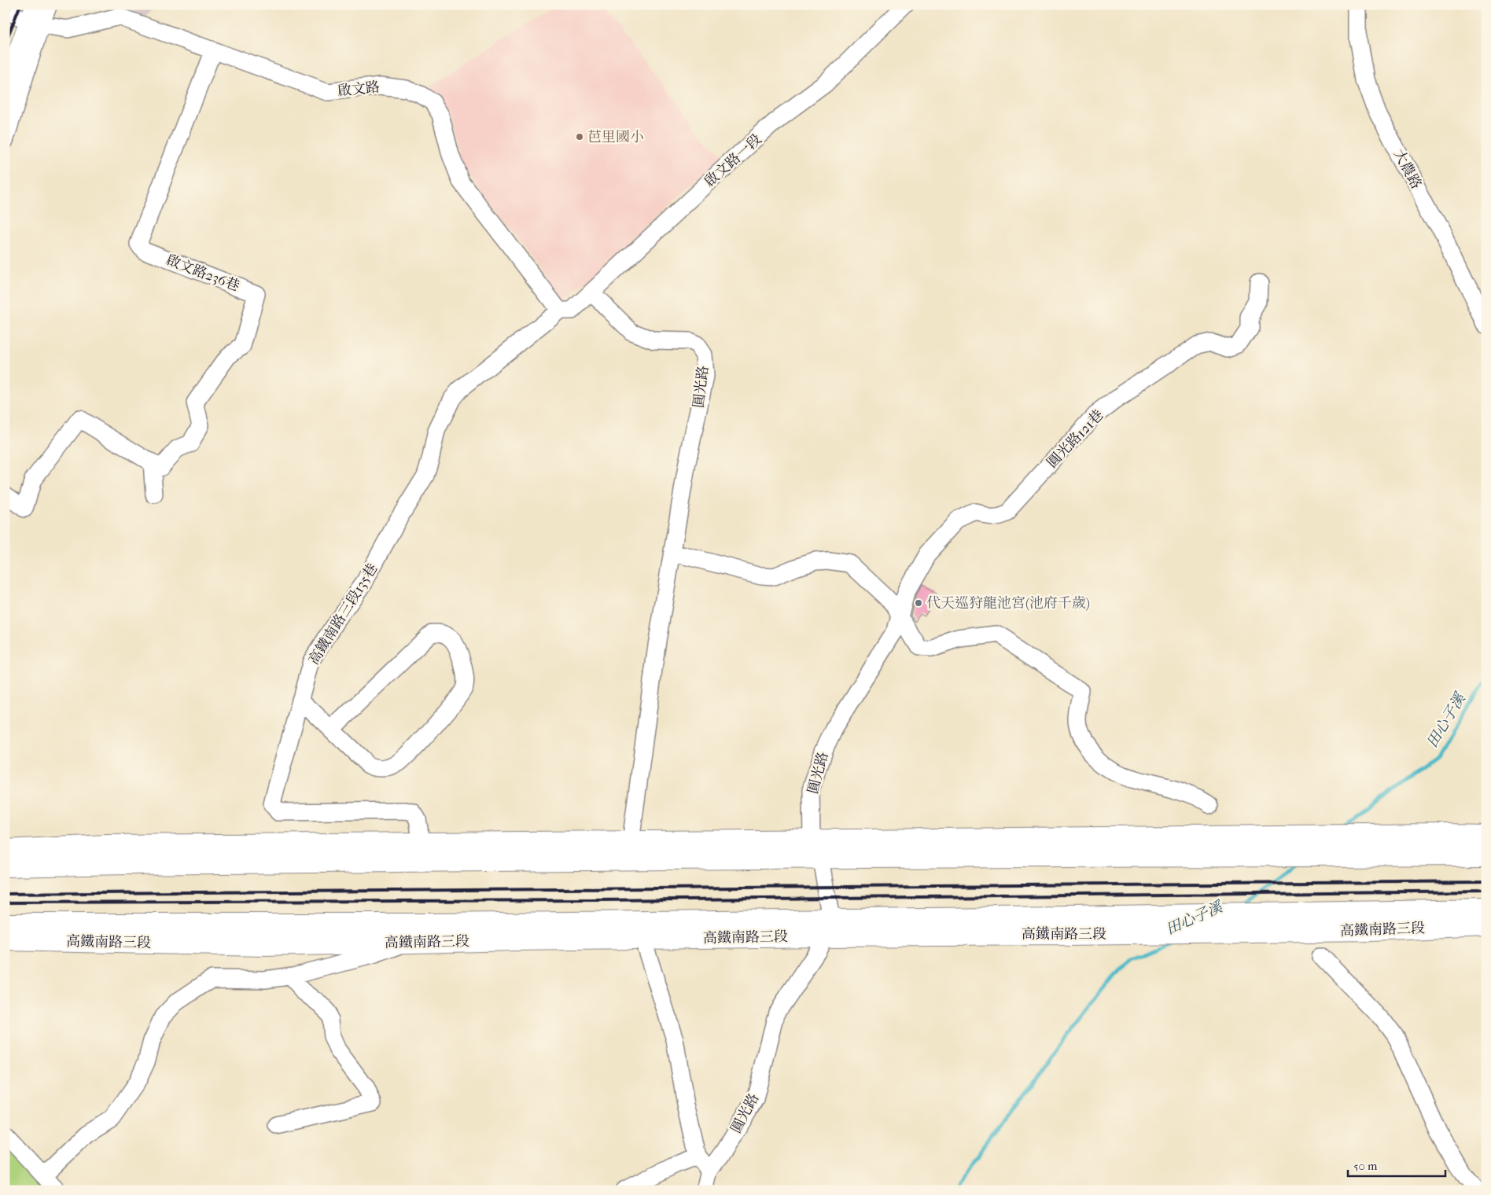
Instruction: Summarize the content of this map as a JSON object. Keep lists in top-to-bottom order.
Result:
{
  "streets": {
    "main road": ["高鐵南路三段"],
    "street": [
      "啟文路",
      "啟文路一段",
      "大農路",
      "啟文路236巷",
      "圓光路",
      "圓光路121巷",
      "高鐵南路三段135巷"
    ]
  },
  "crossings": [
    ["啟文路", "啟文路一段"],
    ["啟文路", "啟文路236巷"],
    ["啟文路", "高鐵南路三段135巷"],
    ["啟文路一段", "圓光路"],
    ["啟文路一段", "高鐵南路三段135巷"],
    ["圓光路", "圓光路121巷"],
    ["圓光路", "高鐵南路三段"]
  ],
  "water": ["田心子溪"],
  "places": ["芭里國小", "代天巡狩龍池宮(池府千歲)"],
  "scale_bar": "50 m"
}
